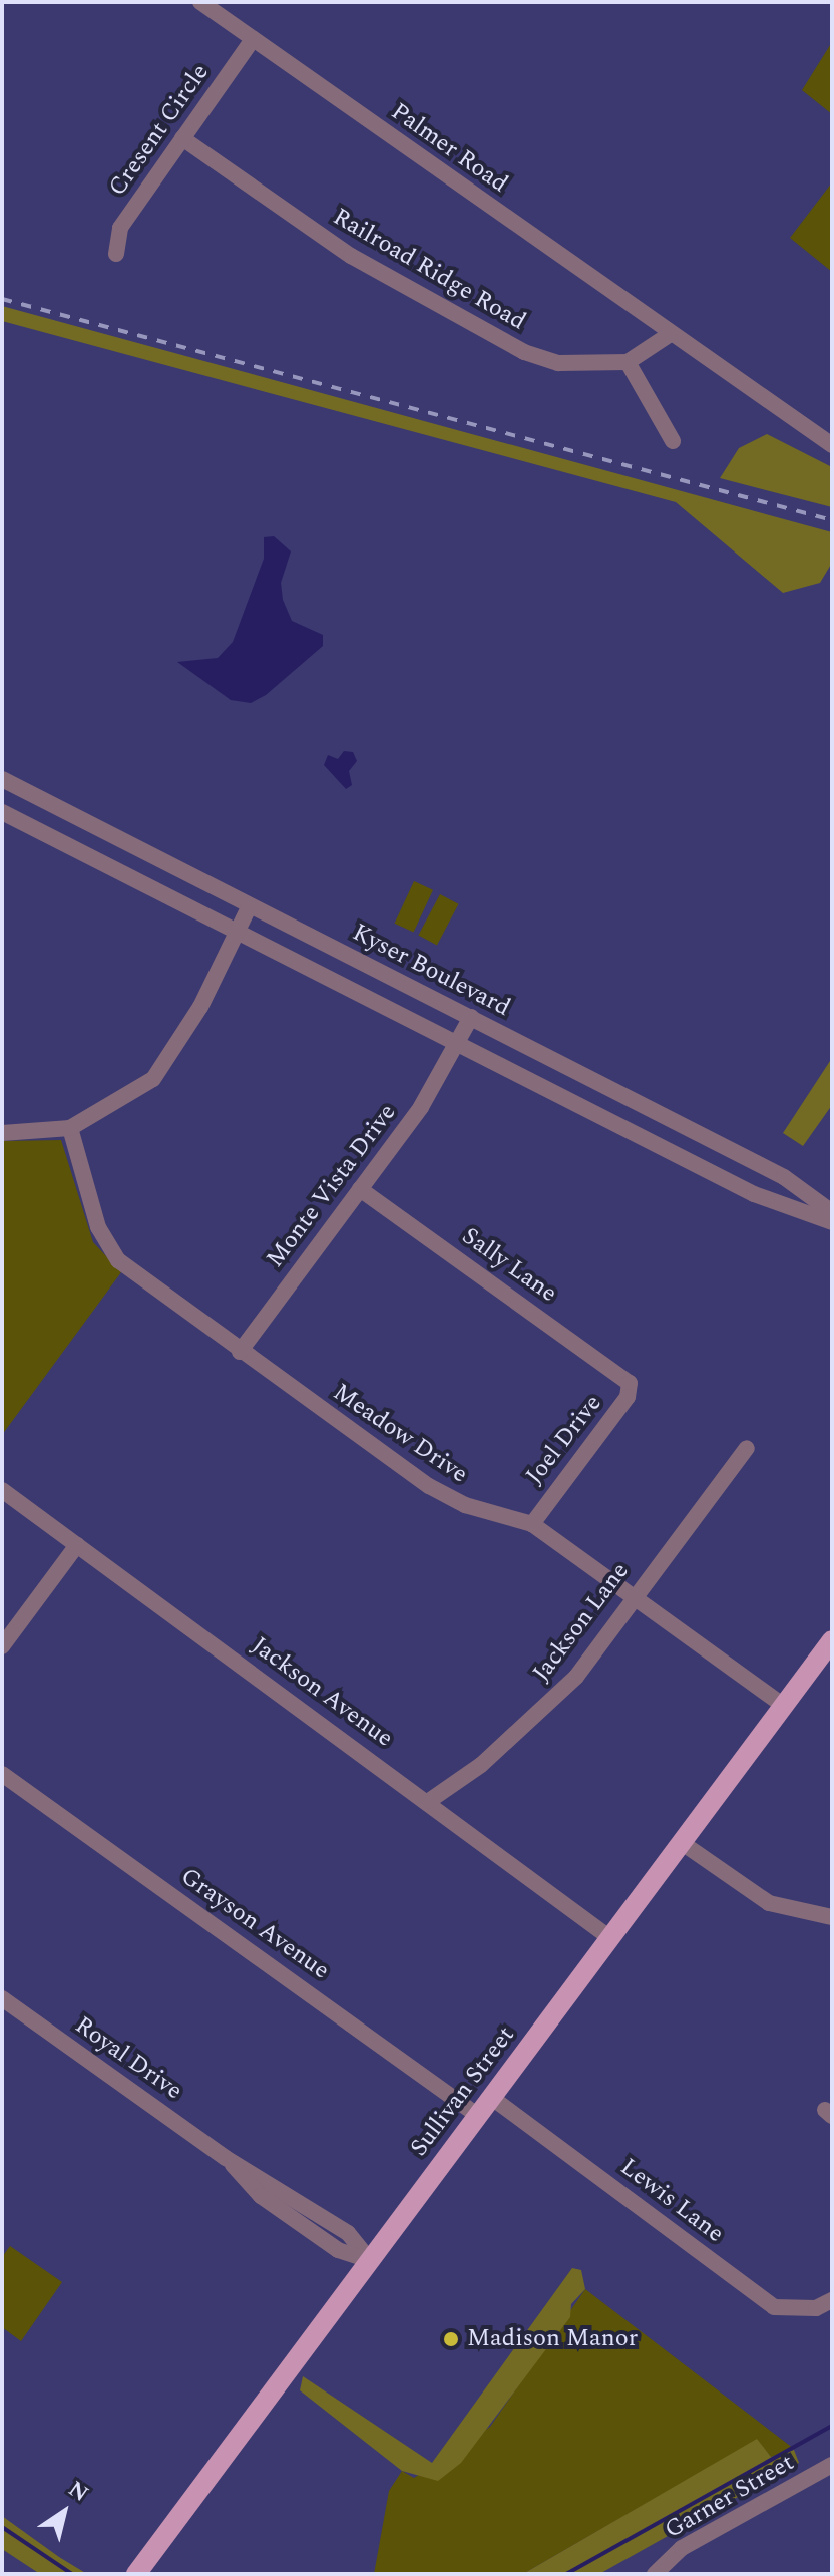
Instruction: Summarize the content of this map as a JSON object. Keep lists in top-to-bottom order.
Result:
{
  "streets": {
    "main road": ["Sullivan Street"],
    "street": [
      "Cresent Circle",
      "Palmer Road",
      "Railroad Ridge Road",
      "Kyser Boulevard",
      "Monte Vista Drive",
      "Sally Lane",
      "Meadow Drive",
      "Joel Drive",
      "Jackson Lane",
      "Jackson Avenue",
      "Grayson Avenue",
      "Royal Drive",
      "Lewis Lane",
      "Garner Street"
    ]
  },
  "crossings": [
    ["Cresent Circle", "Palmer Road"],
    ["Cresent Circle", "Railroad Ridge Road"],
    ["Kyser Boulevard", "Monte Vista Drive"],
    ["Monte Vista Drive", "Sally Lane"],
    ["Monte Vista Drive", "Meadow Drive"],
    ["Sally Lane", "Joel Drive"],
    ["Meadow Drive", "Joel Drive"],
    ["Meadow Drive", "Jackson Lane"],
    ["Meadow Drive", "Sullivan Street"],
    ["Jackson Lane", "Jackson Avenue"],
    ["Jackson Avenue", "Sullivan Street"],
    ["Grayson Avenue", "Sullivan Street"],
    ["Royal Drive", "Sullivan Street"],
    ["Sullivan Street", "Lewis Lane"]
  ],
  "places": ["Madison Manor"],
  "north": "top right"
}
